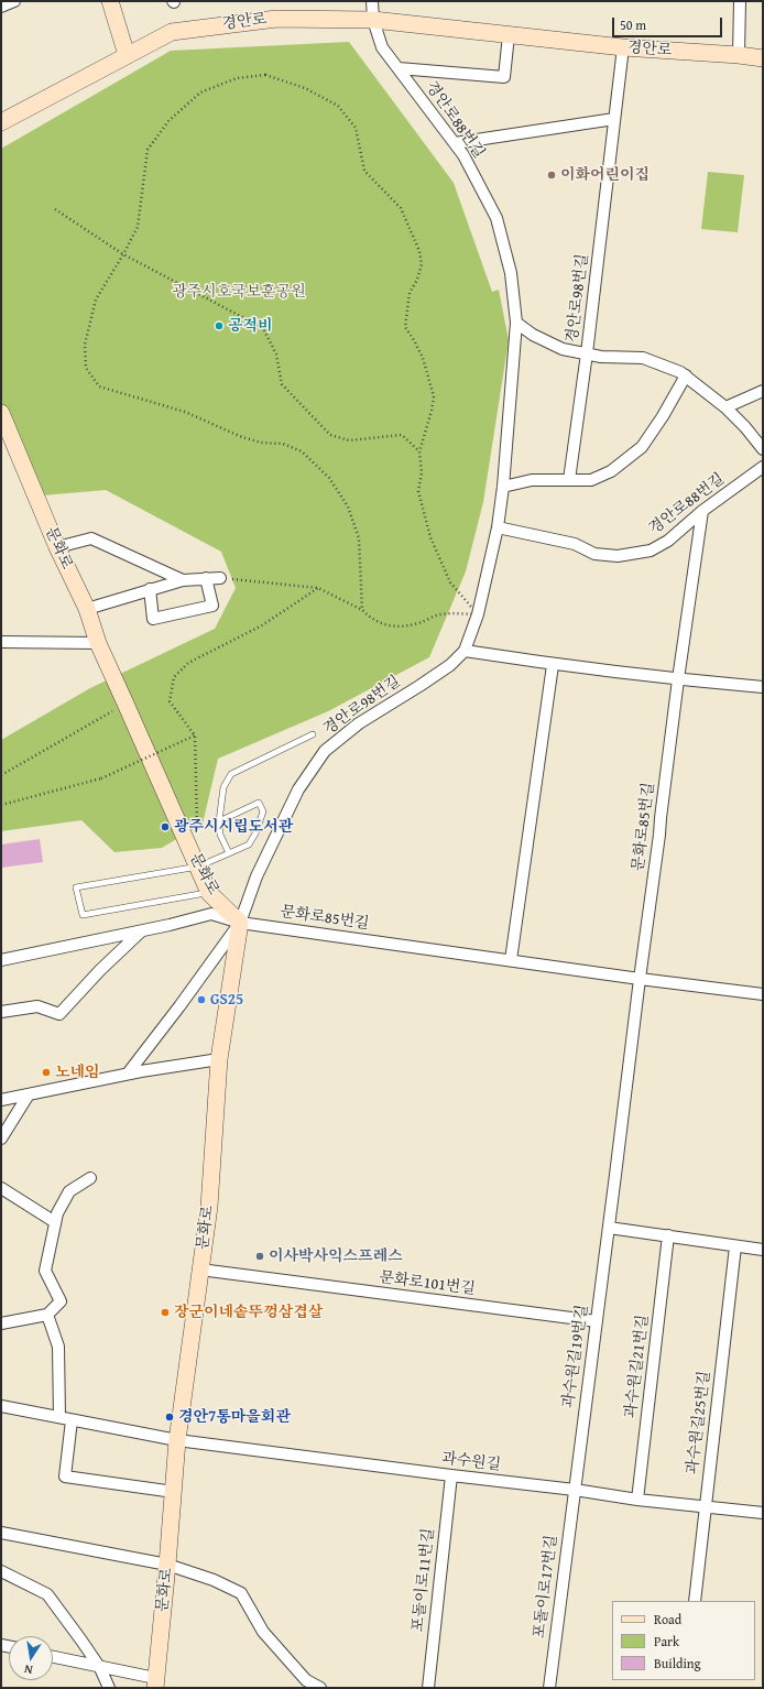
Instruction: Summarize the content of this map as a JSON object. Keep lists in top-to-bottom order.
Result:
{
  "streets": {
    "street": [
      "경안로",
      "경안로88번길",
      "경안로98번길",
      "문화로",
      "문화로85번길",
      "문화로101번길",
      "과수원길19번길",
      "과수원길21번길",
      "과수원길25번길",
      "과수원길",
      "포돌이로11번길",
      "포돌이로17번길"
    ]
  },
  "crossings": [
    ["경안로", "경안로88번길"],
    ["경안로", "경안로98번길"],
    ["경안로88번길", "경안로98번길"],
    ["경안로88번길", "문화로85번길"],
    ["경안로98번길", "문화로"],
    ["경안로98번길", "문화로85번길"],
    ["문화로", "문화로85번길"],
    ["문화로", "문화로101번길"],
    ["문화로", "과수원길"],
    ["문화로85번길", "과수원길19번길"],
    ["문화로101번길", "과수원길19번길"],
    ["과수원길19번길", "과수원길"],
    ["과수원길19번길", "포돌이로17번길"],
    ["과수원길21번길", "과수원길"],
    ["과수원길25번길", "과수원길"],
    ["과수원길", "포돌이로11번길"],
    ["과수원길", "포돌이로17번길"]
  ],
  "parks": ["광주시호국보훈공원"],
  "places": [
    "이화어린이집",
    "공적비",
    "광주시시립도서관",
    "GS25",
    "노네임",
    "이사박사익스프레스",
    "장군이네솥뚜껑삼겹살",
    "경안7통마을회관"
  ],
  "legend": ["Road", "Park", "Building"],
  "scale_bar": "50 m",
  "north": "bottom"
}
